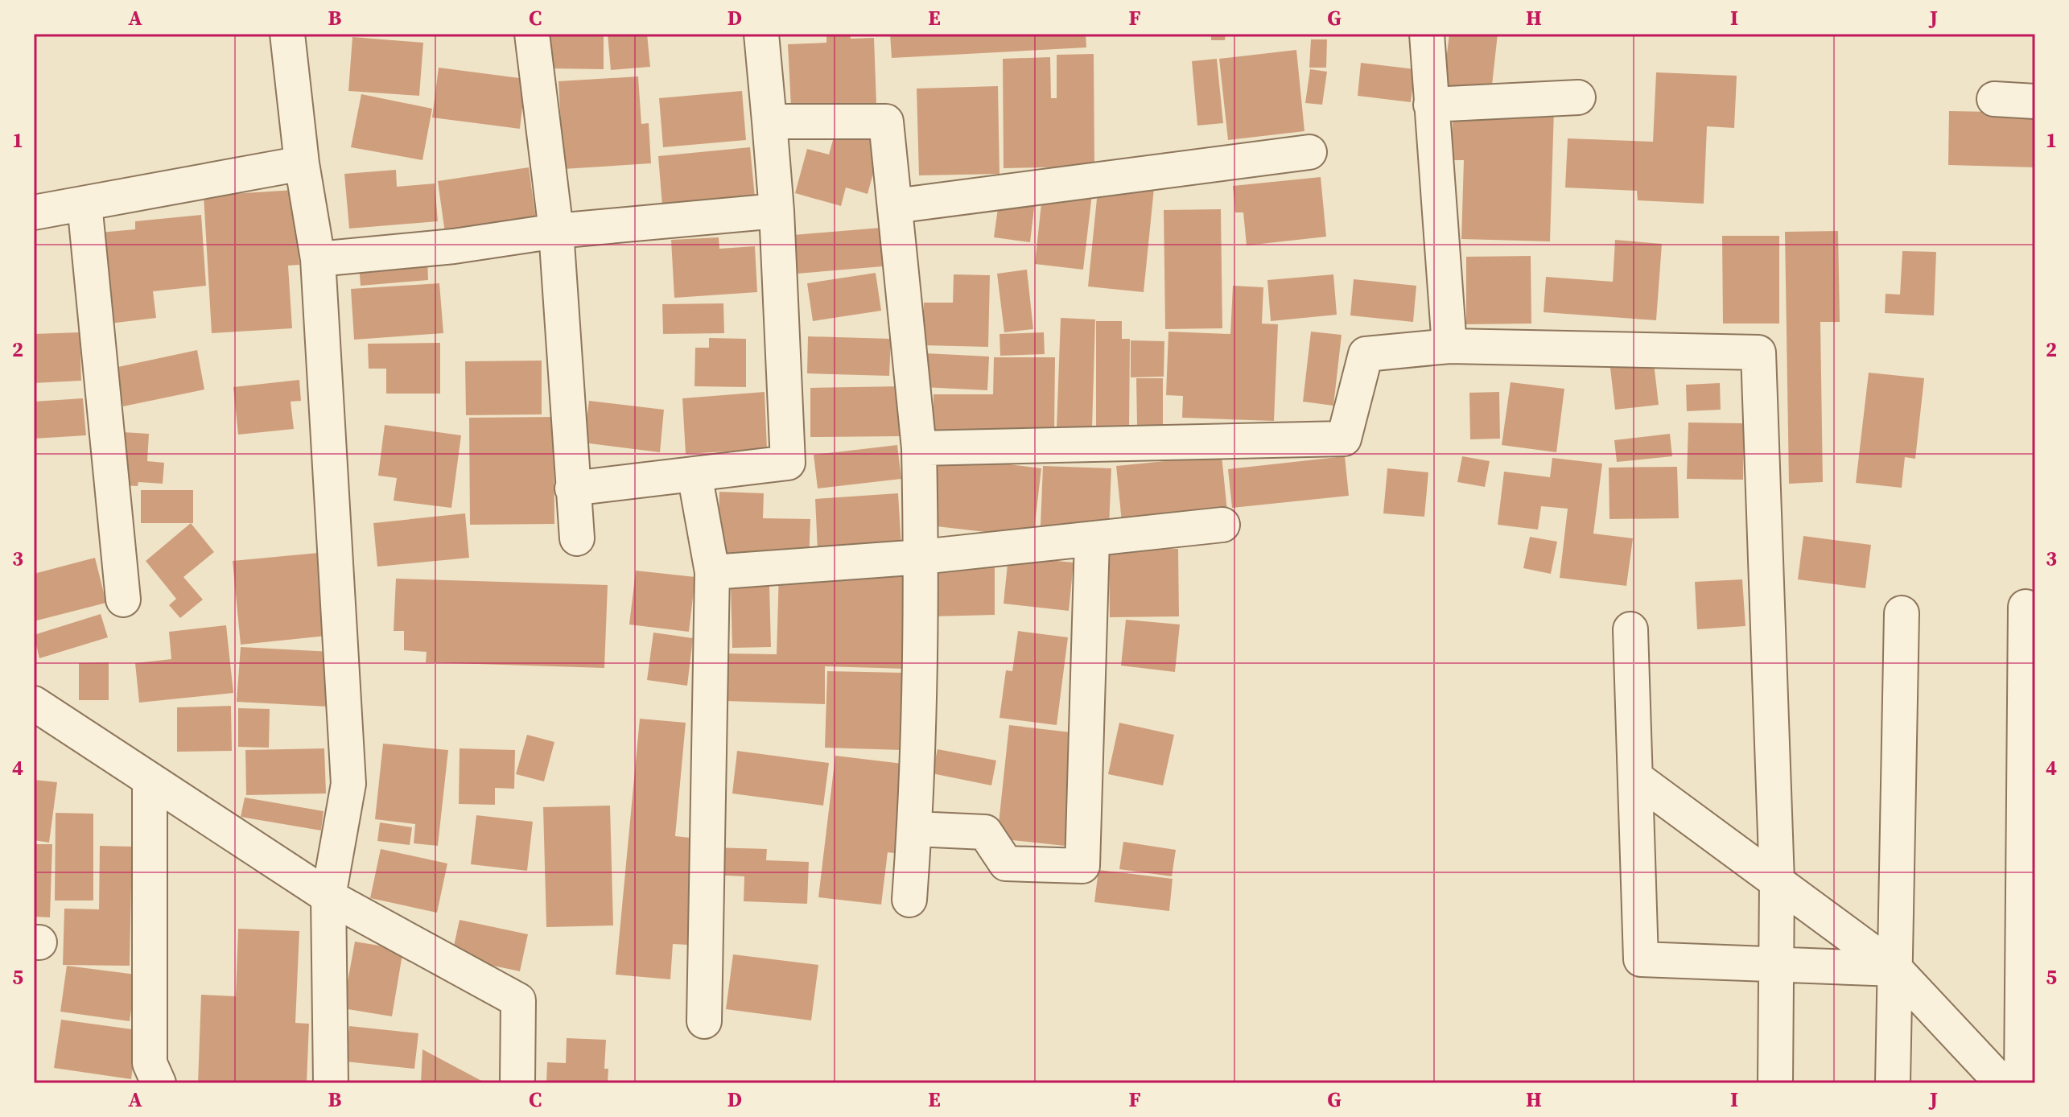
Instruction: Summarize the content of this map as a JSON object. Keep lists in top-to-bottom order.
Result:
{
  "grid": {
    "columns": [
      "A",
      "B",
      "C",
      "D",
      "E",
      "F",
      "G",
      "H",
      "I",
      "J"
    ],
    "rows": [
      "1",
      "2",
      "3",
      "4",
      "5"
    ]
  }
}
